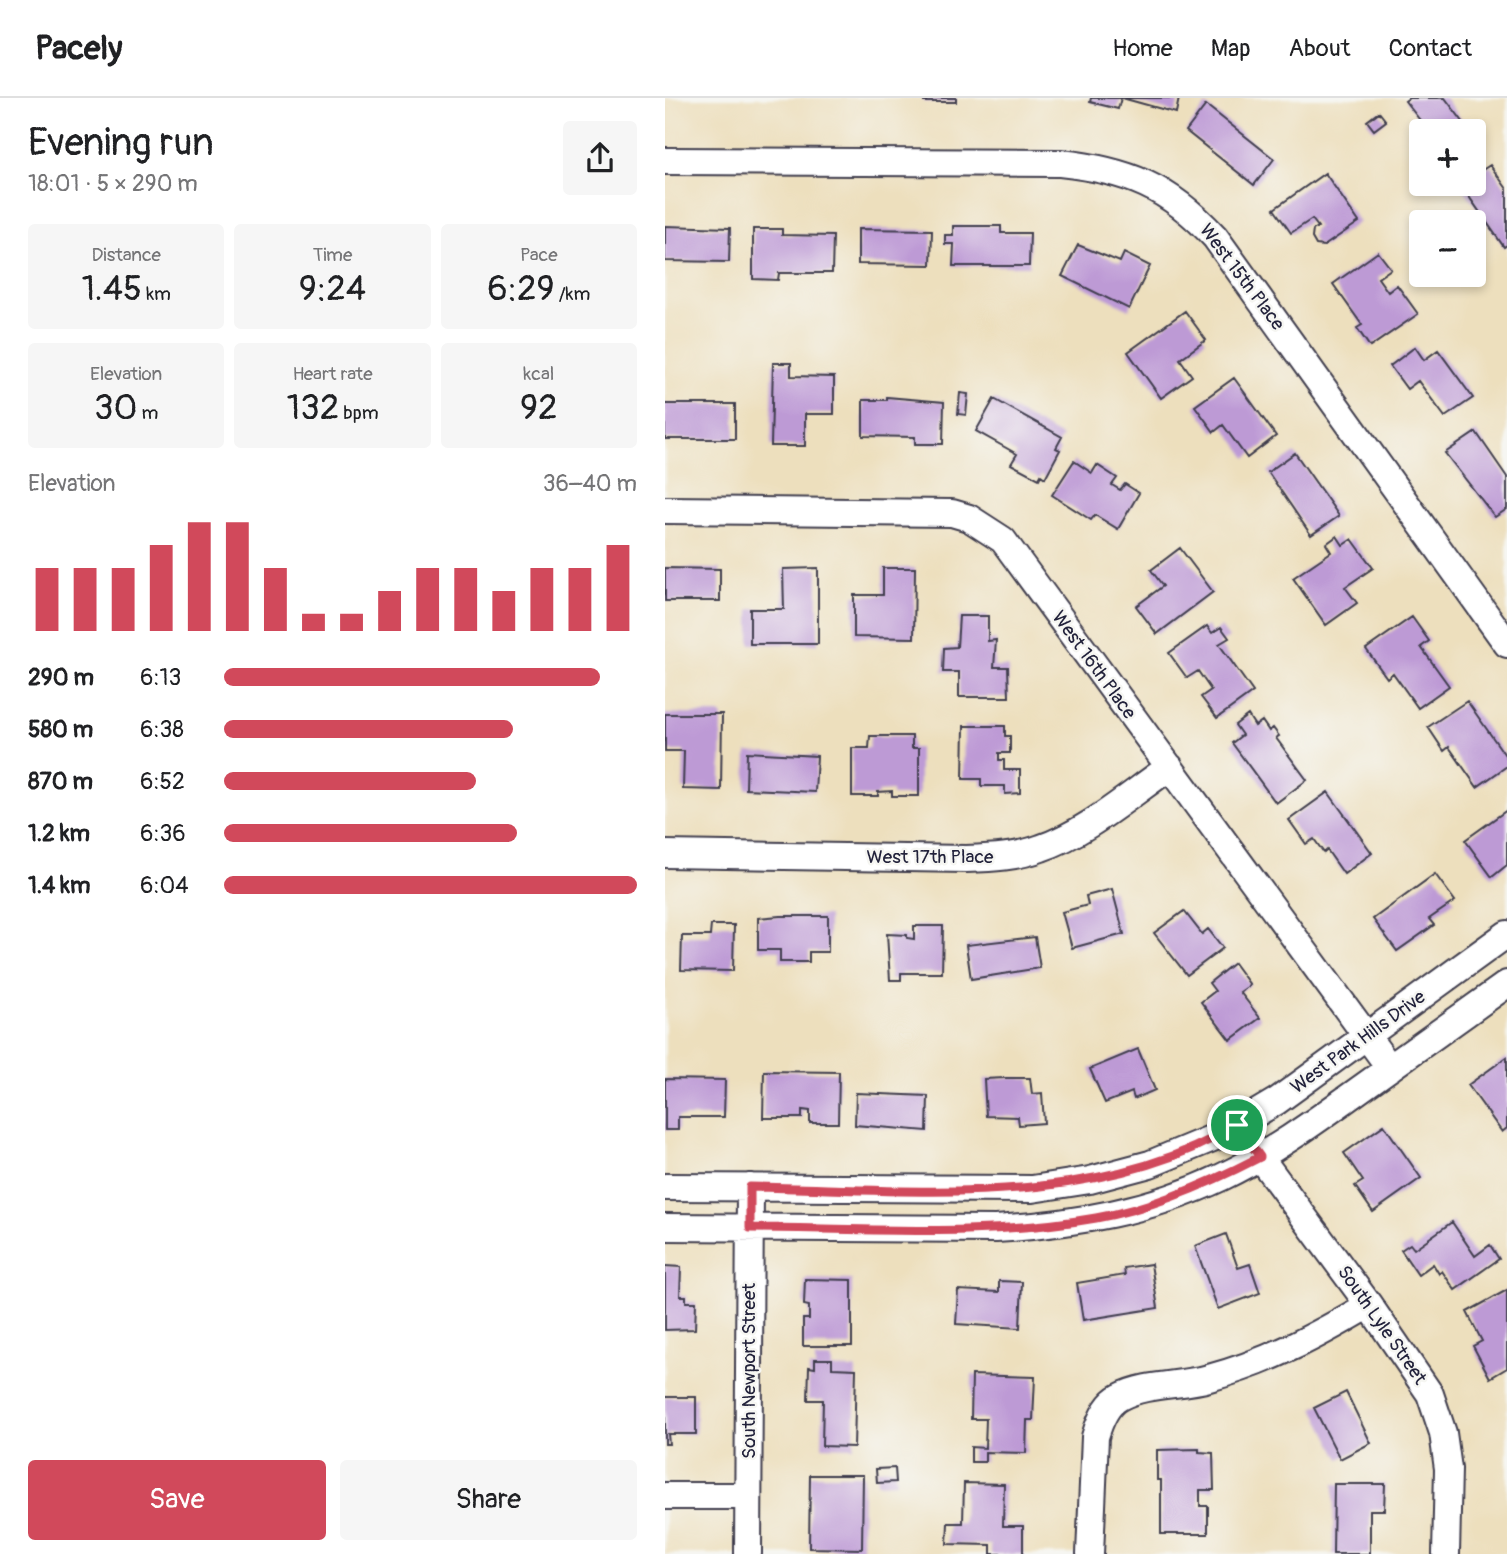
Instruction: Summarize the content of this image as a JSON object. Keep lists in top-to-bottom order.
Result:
{
  "streets": {
    "street": [
      "West 15th Place",
      "West 16th Place",
      "West 17th Place",
      "West Park Hills Drive",
      "South Lyle Street",
      "South Newport Street"
    ]
  },
  "crossings": [
    ["West 16th Place", "West 17th Place"],
    ["West 16th Place", "West Park Hills Drive"],
    ["West Park Hills Drive", "South Lyle Street"],
    ["West Park Hills Drive", "South Newport Street"]
  ],
  "page": {
    "header": "Pacely",
    "nav": [
      "Home",
      "Map",
      "About",
      "Contact"
    ],
    "heading": ["Evening run", "18:01 · 5 × 290 m"],
    "map_buttons": ["+", "−"],
    "stats": [
      ["Distance", "1.45 km"],
      ["Time", "9:24"],
      ["Pace", "6:29 /km"],
      ["Elevation", "30 m"],
      ["Heart rate", "132 bpm"],
      ["kcal", "92"]
    ],
    "chart": ["Elevation", "36–40 m"],
    "list": [
      {
        "name": "290 m",
        "note": "6:13"
      },
      {
        "name": "580 m",
        "note": "6:38"
      },
      {
        "name": "870 m",
        "note": "6:52"
      },
      {
        "name": "1.2 km",
        "note": "6:36"
      },
      {
        "name": "1.4 km",
        "note": "6:04"
      }
    ],
    "buttons": ["Save", "Share"]
  }
}
